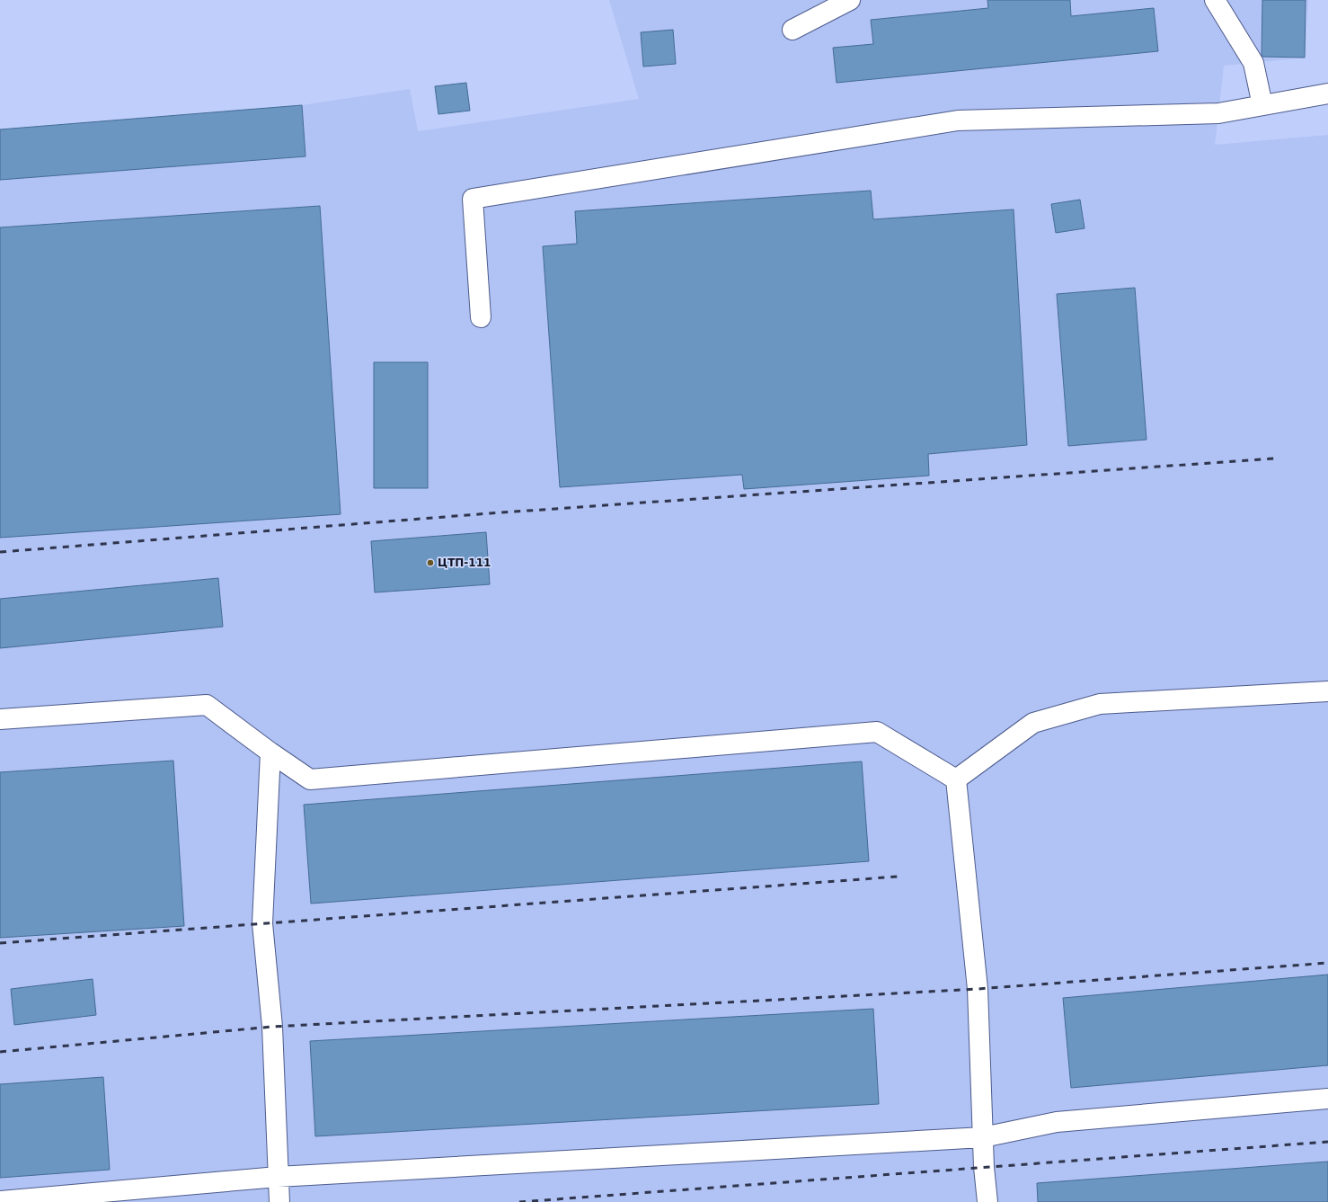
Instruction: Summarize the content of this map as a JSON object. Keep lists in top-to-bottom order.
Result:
{
  "places": ["ЦТП-111"]
}
